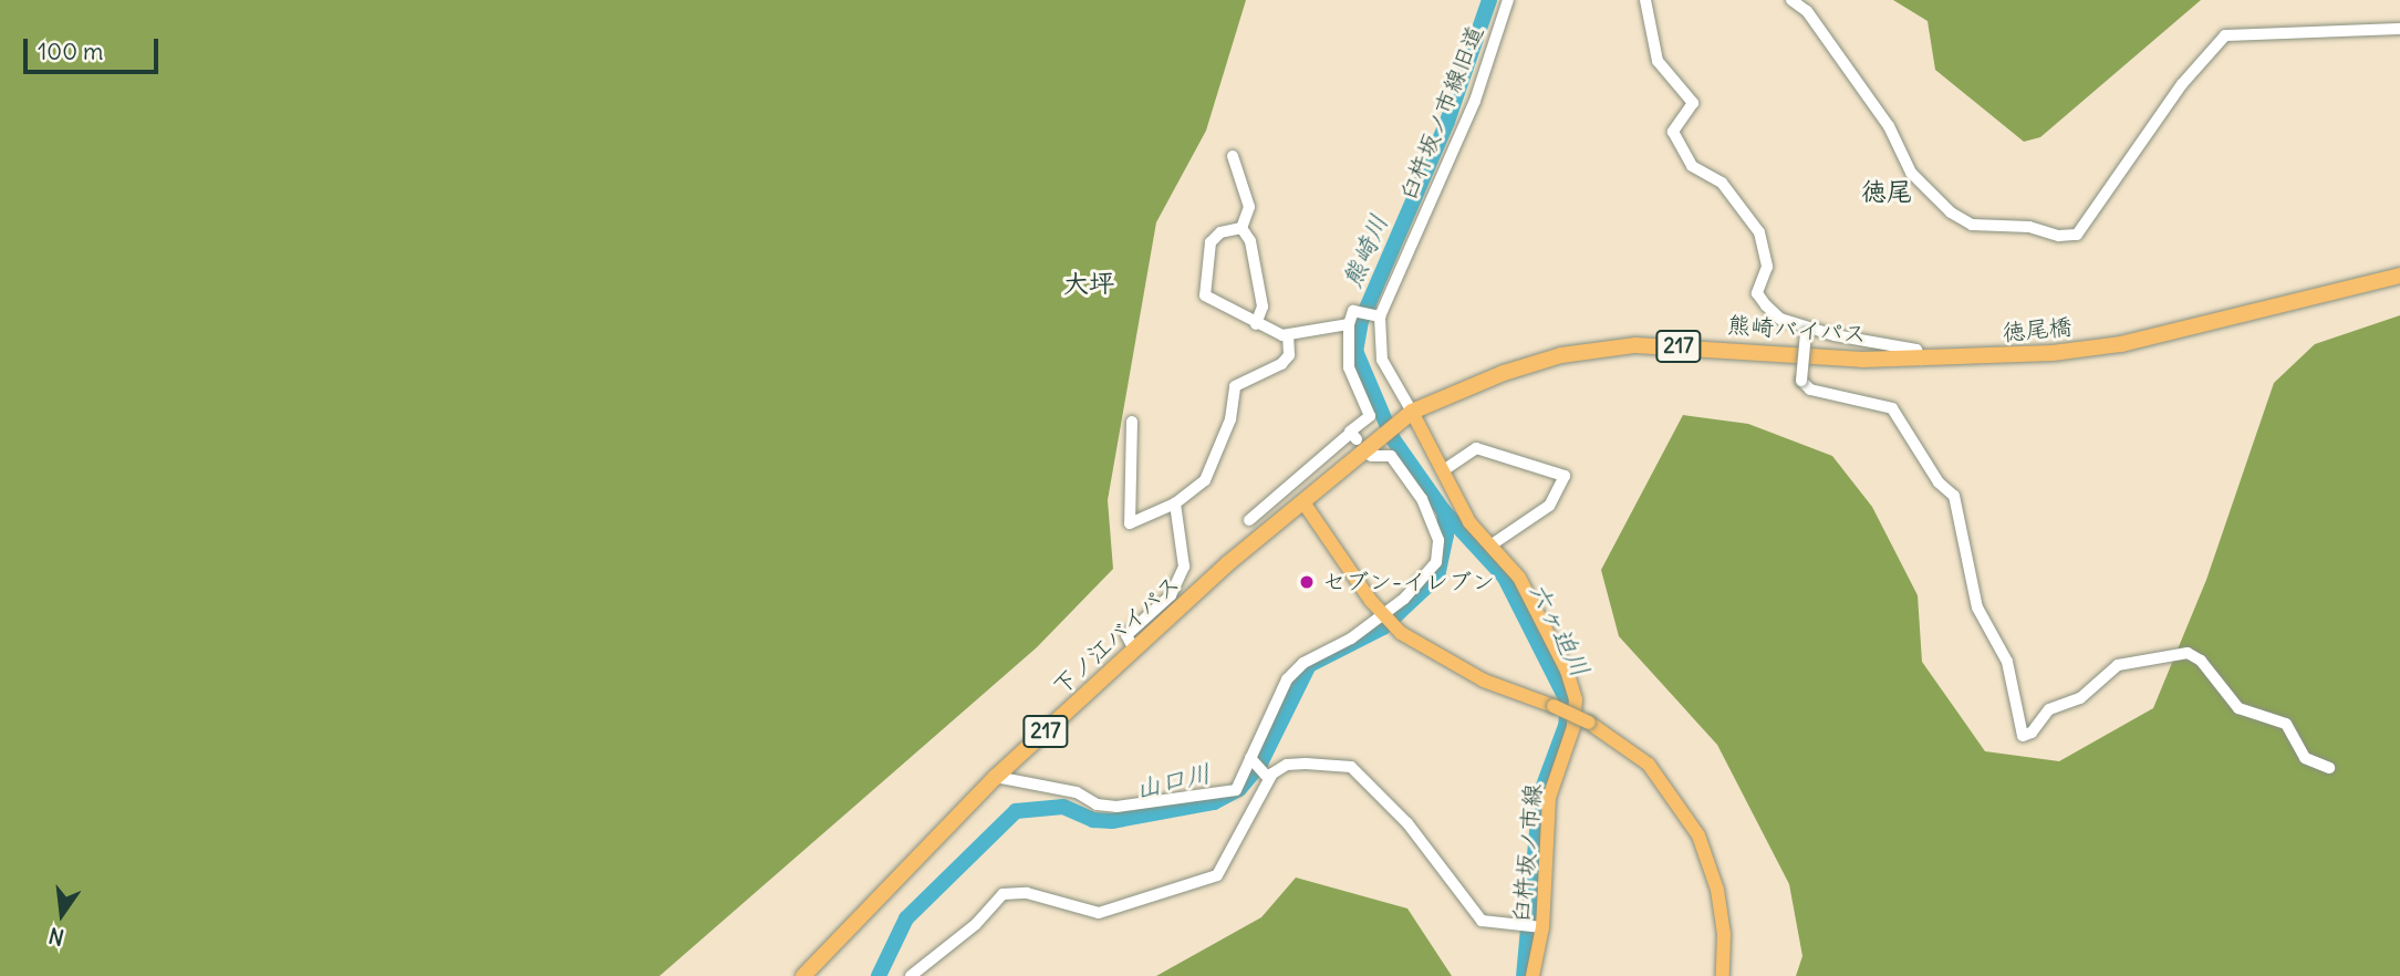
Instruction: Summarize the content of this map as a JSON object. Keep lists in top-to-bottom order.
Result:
{
  "streets": {
    "highway": [
      "熊崎バイパス",
      "徳尾橋",
      "217",
      "下ノ江バイパス"
    ],
    "main road": ["臼杵坂ノ市線"],
    "street": ["臼杵坂ノ市線旧道"]
  },
  "crossings": [
    ["臼杵坂ノ市線旧道", "熊崎バイパス"],
    ["臼杵坂ノ市線旧道", "下ノ江バイパス"],
    ["臼杵坂ノ市線旧道", "臼杵坂ノ市線"],
    ["熊崎バイパス", "徳尾橋"],
    ["熊崎バイパス", "下ノ江バイパス"],
    ["熊崎バイパス", "臼杵坂ノ市線"],
    ["下ノ江バイパス", "臼杵坂ノ市線"]
  ],
  "districts": ["徳尾", "大坪"],
  "water": ["熊崎川", "六ヶ迫川", "山口川"],
  "places": ["セブン-イレブン"],
  "scale_bar": "100 m",
  "north": "bottom"
}
